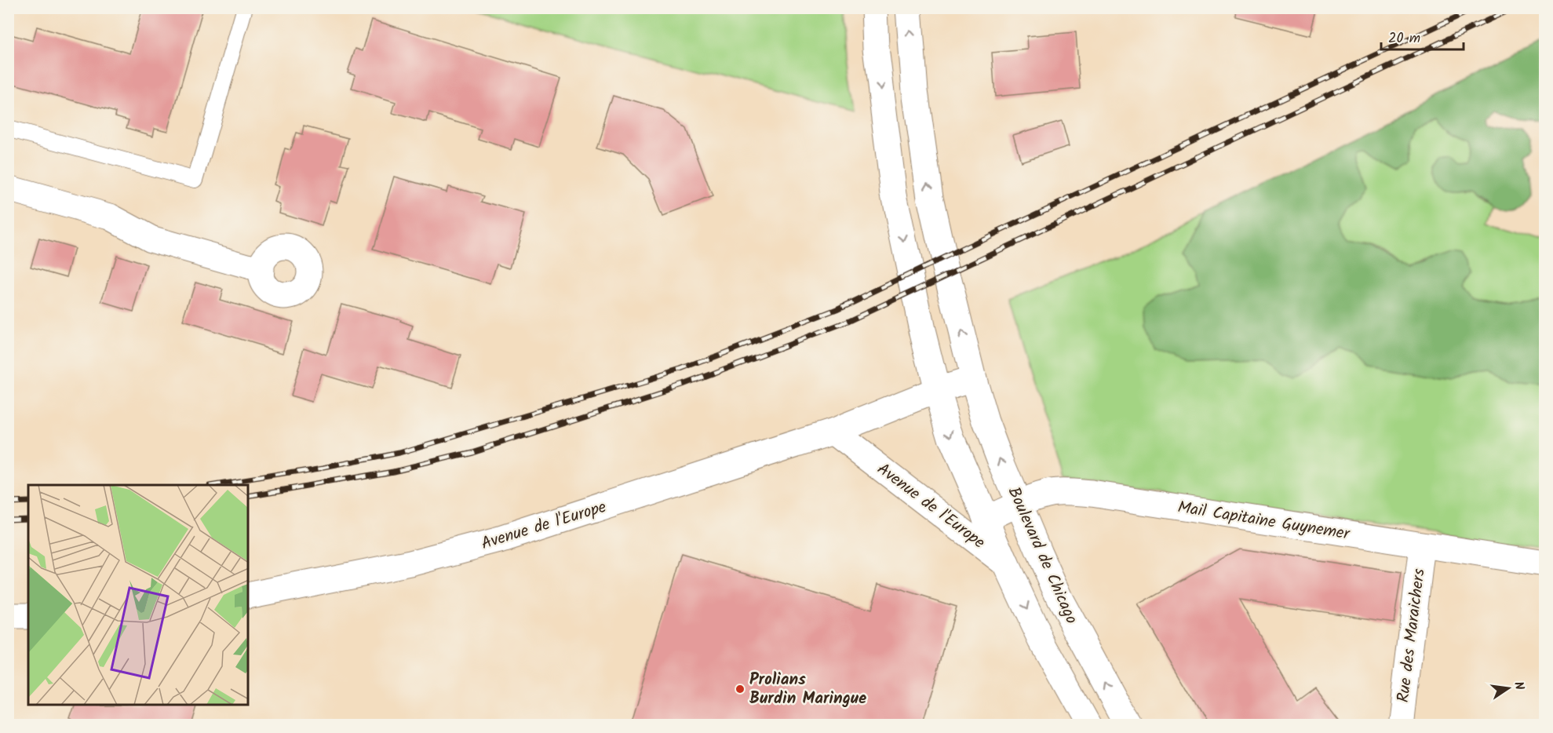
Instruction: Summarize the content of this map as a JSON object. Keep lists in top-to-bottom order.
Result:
{
  "streets": {
    "main road": [
      "Avenue de l'Europe",
      "Mail Capitaine Guynemer",
      "Boulevard de Chicago",
      "Rue des Maraichers"
    ]
  },
  "crossings": [
    ["Avenue de l'Europe", "Boulevard de Chicago"],
    ["Mail Capitaine Guynemer", "Boulevard de Chicago"],
    ["Mail Capitaine Guynemer", "Rue des Maraichers"]
  ],
  "places": ["Prolians Burdin Maringue"],
  "scale_bar": "20 m",
  "north": "right"
}
